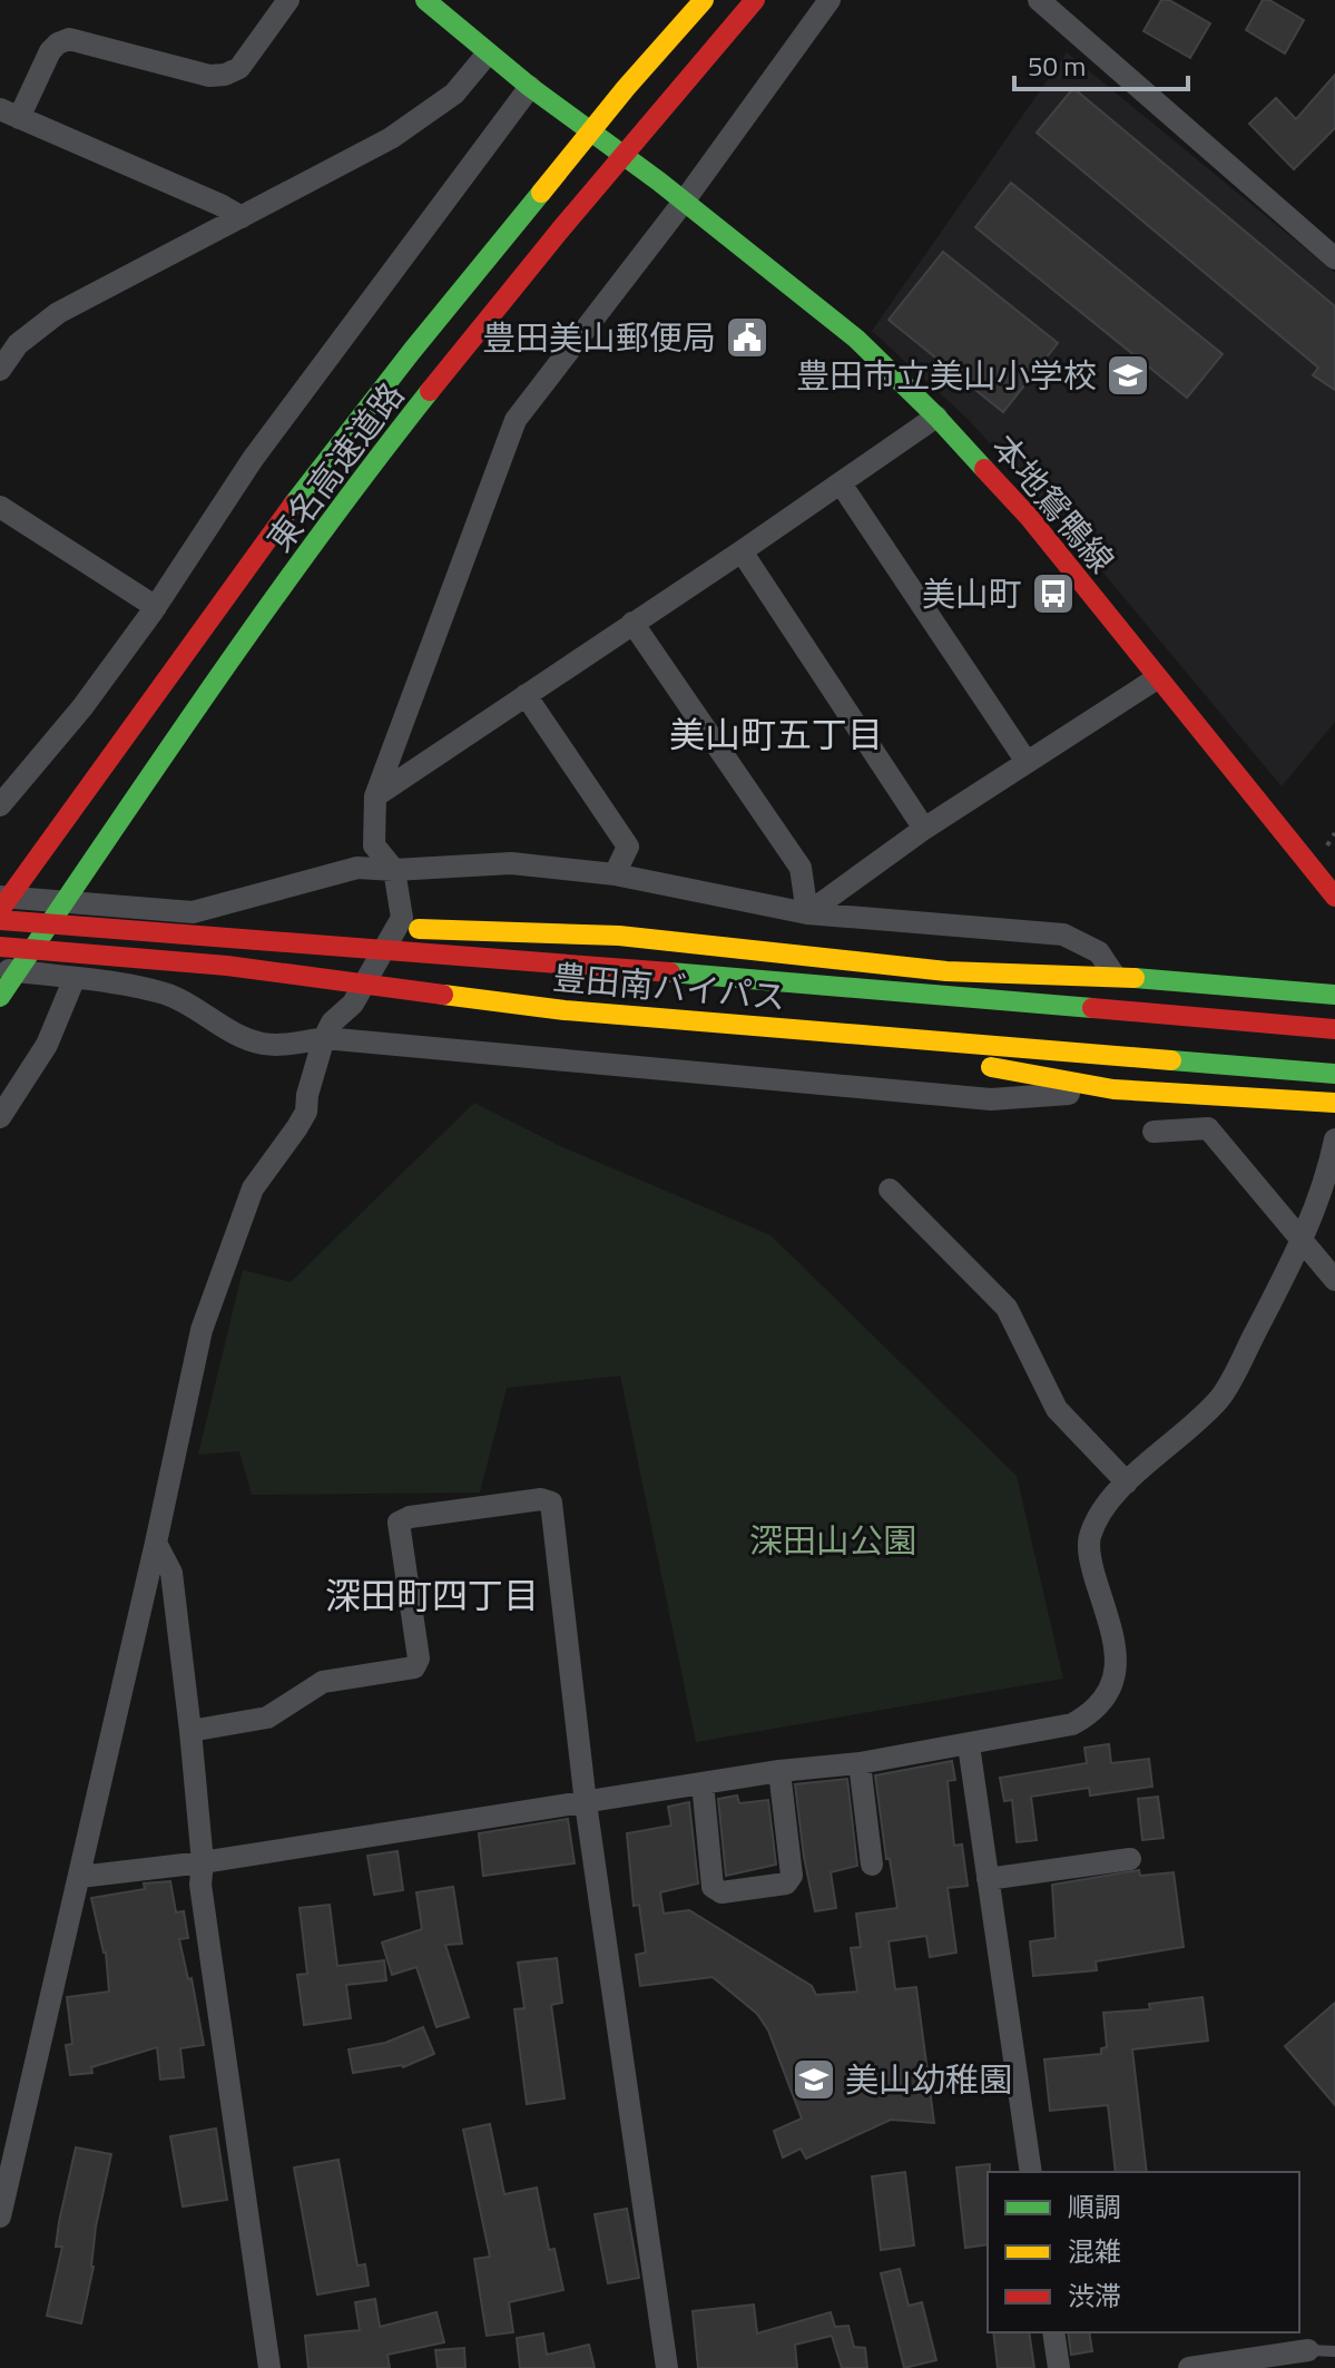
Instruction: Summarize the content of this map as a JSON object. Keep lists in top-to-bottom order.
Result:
{
  "streets": {
    "main road": ["東名高速道路", "本地鴛鴨線", "豊田南バイパス"]
  },
  "districts": ["美山町五丁目", "深田町四丁目"],
  "parks": ["深田山公園"],
  "places": {
    "public building": ["豊田美山郵便局"],
    "school or university": ["豊田市立美山小学校", "美山幼稚園"],
    "bus stop": ["美山町"]
  },
  "legend": ["順調", "混雑", "渋滞"],
  "scale_bar": "50 m"
}
